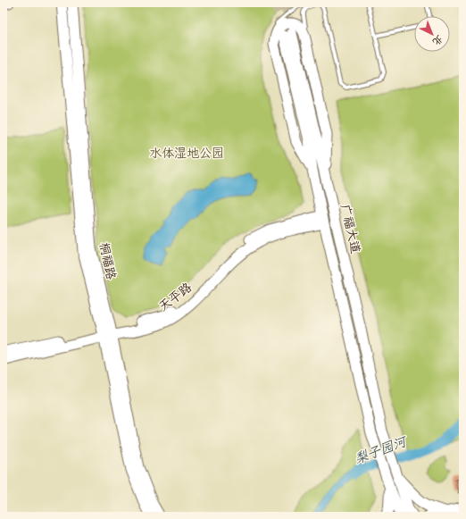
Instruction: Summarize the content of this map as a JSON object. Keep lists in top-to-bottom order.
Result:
{
  "streets": {
    "street": ["广福大道", "桐福路", "天平路"]
  },
  "crossings": [
    ["广福大道", "天平路"],
    ["桐福路", "天平路"]
  ],
  "water": ["梨子园河"],
  "parks": ["水体湿地公园"],
  "north": "bottom right"
}
